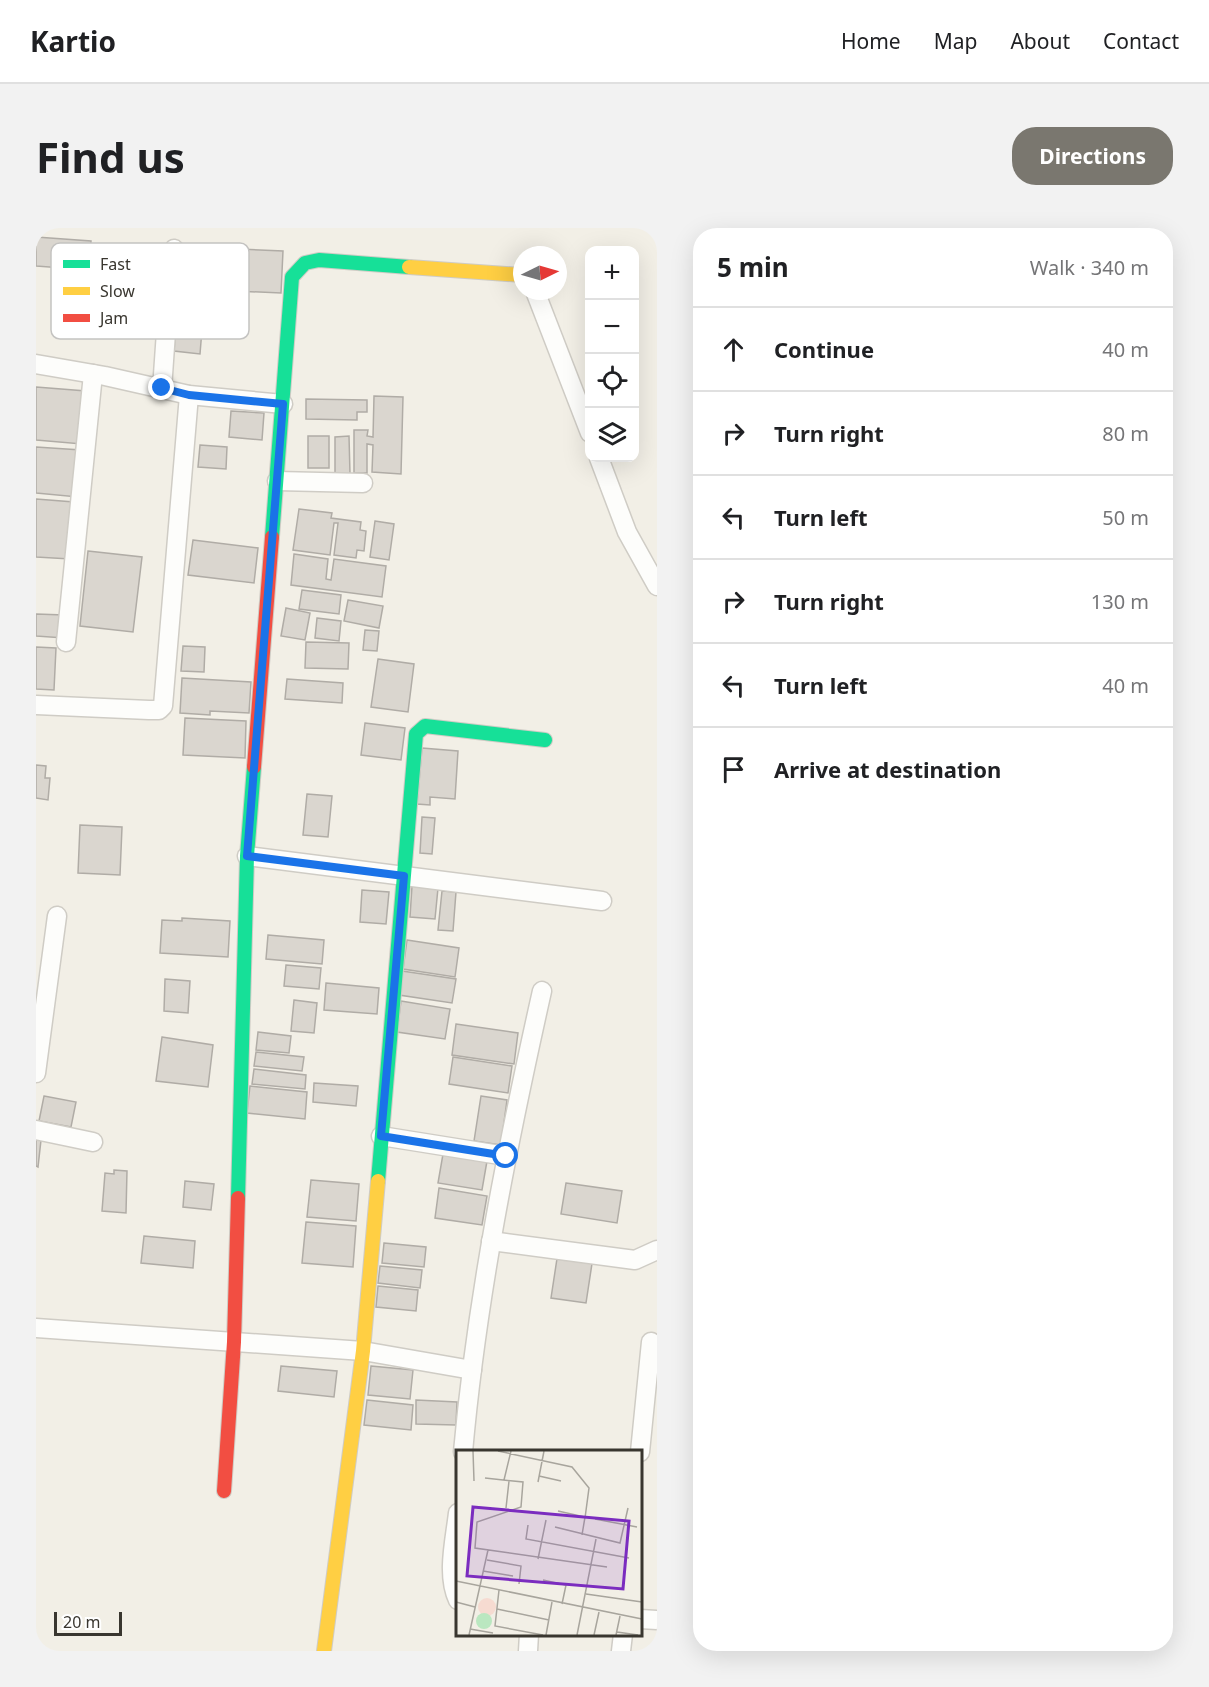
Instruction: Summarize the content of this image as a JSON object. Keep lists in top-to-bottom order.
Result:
{
  "legend": ["Fast", "Slow", "Jam"],
  "scale_bar": "20 m",
  "north": "right",
  "page": {
    "header": "Kartio",
    "nav": [
      "Home",
      "Map",
      "About",
      "Contact"
    ],
    "buttons": "Directions",
    "title": "Find us",
    "heading": ["5 min", "Walk · 340 m"],
    "map_buttons": ["+", "−"],
    "list": [
      ["Continue", "40 m"],
      ["Turn right", "80 m"],
      ["Turn left", "50 m"],
      ["Turn right", "130 m"],
      ["Turn left", "40 m"],
      "Arrive at destination"
    ],
    "scale": "20 m"
  }
}
